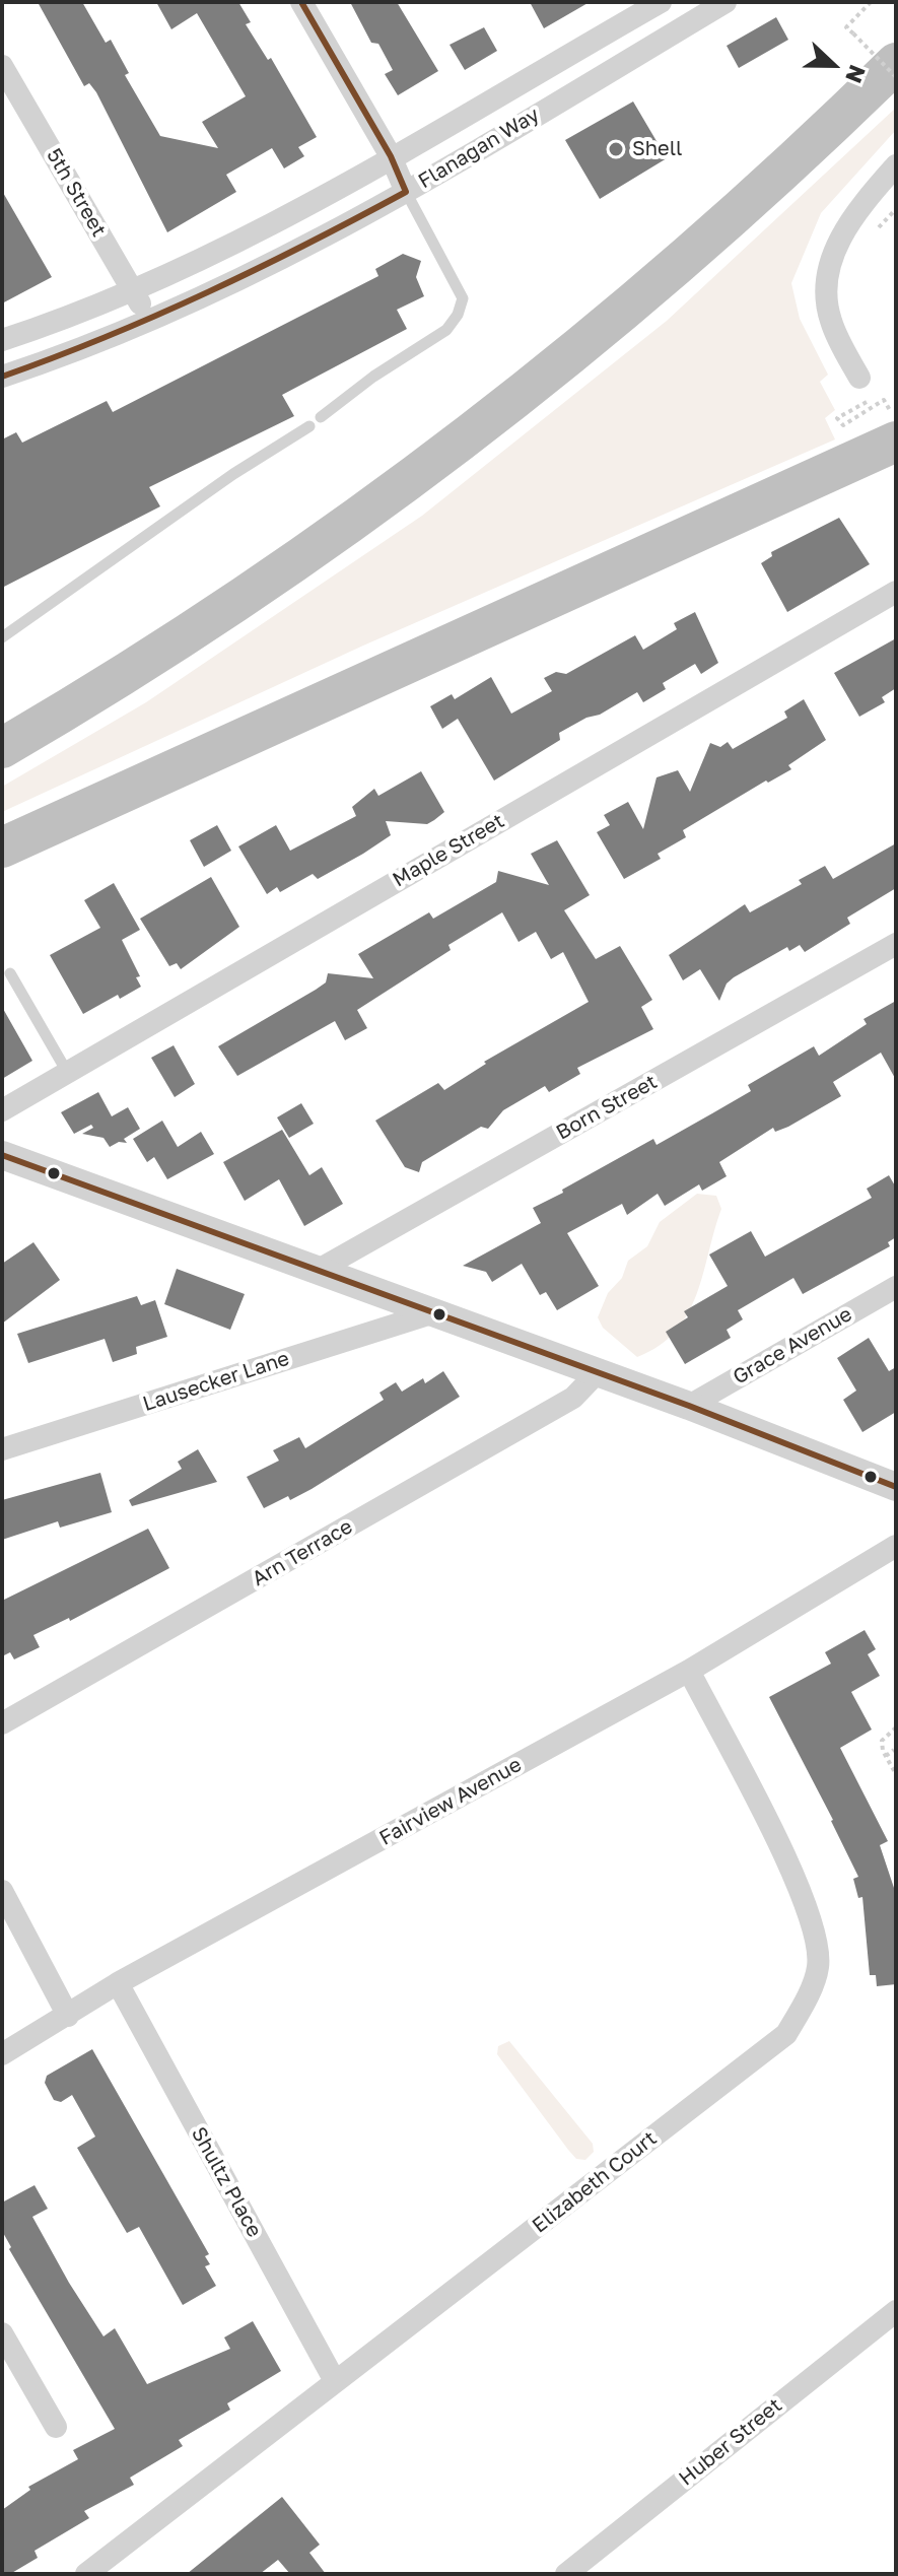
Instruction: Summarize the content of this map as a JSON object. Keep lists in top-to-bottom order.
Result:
{
  "streets": {
    "street": [
      "Flanagan Way",
      "5th Street",
      "Maple Street",
      "Born Street",
      "Grace Avenue",
      "Lausecker Lane",
      "Arn Terrace",
      "Fairview Avenue",
      "Shultz Place",
      "Elizabeth Court",
      "Huber Street"
    ]
  },
  "crossings": [
    ["Flanagan Way", "5th Street"],
    ["Fairview Avenue", "Shultz Place"],
    ["Fairview Avenue", "Elizabeth Court"],
    ["Shultz Place", "Elizabeth Court"]
  ],
  "places": ["Shell"],
  "north": "right"
}
